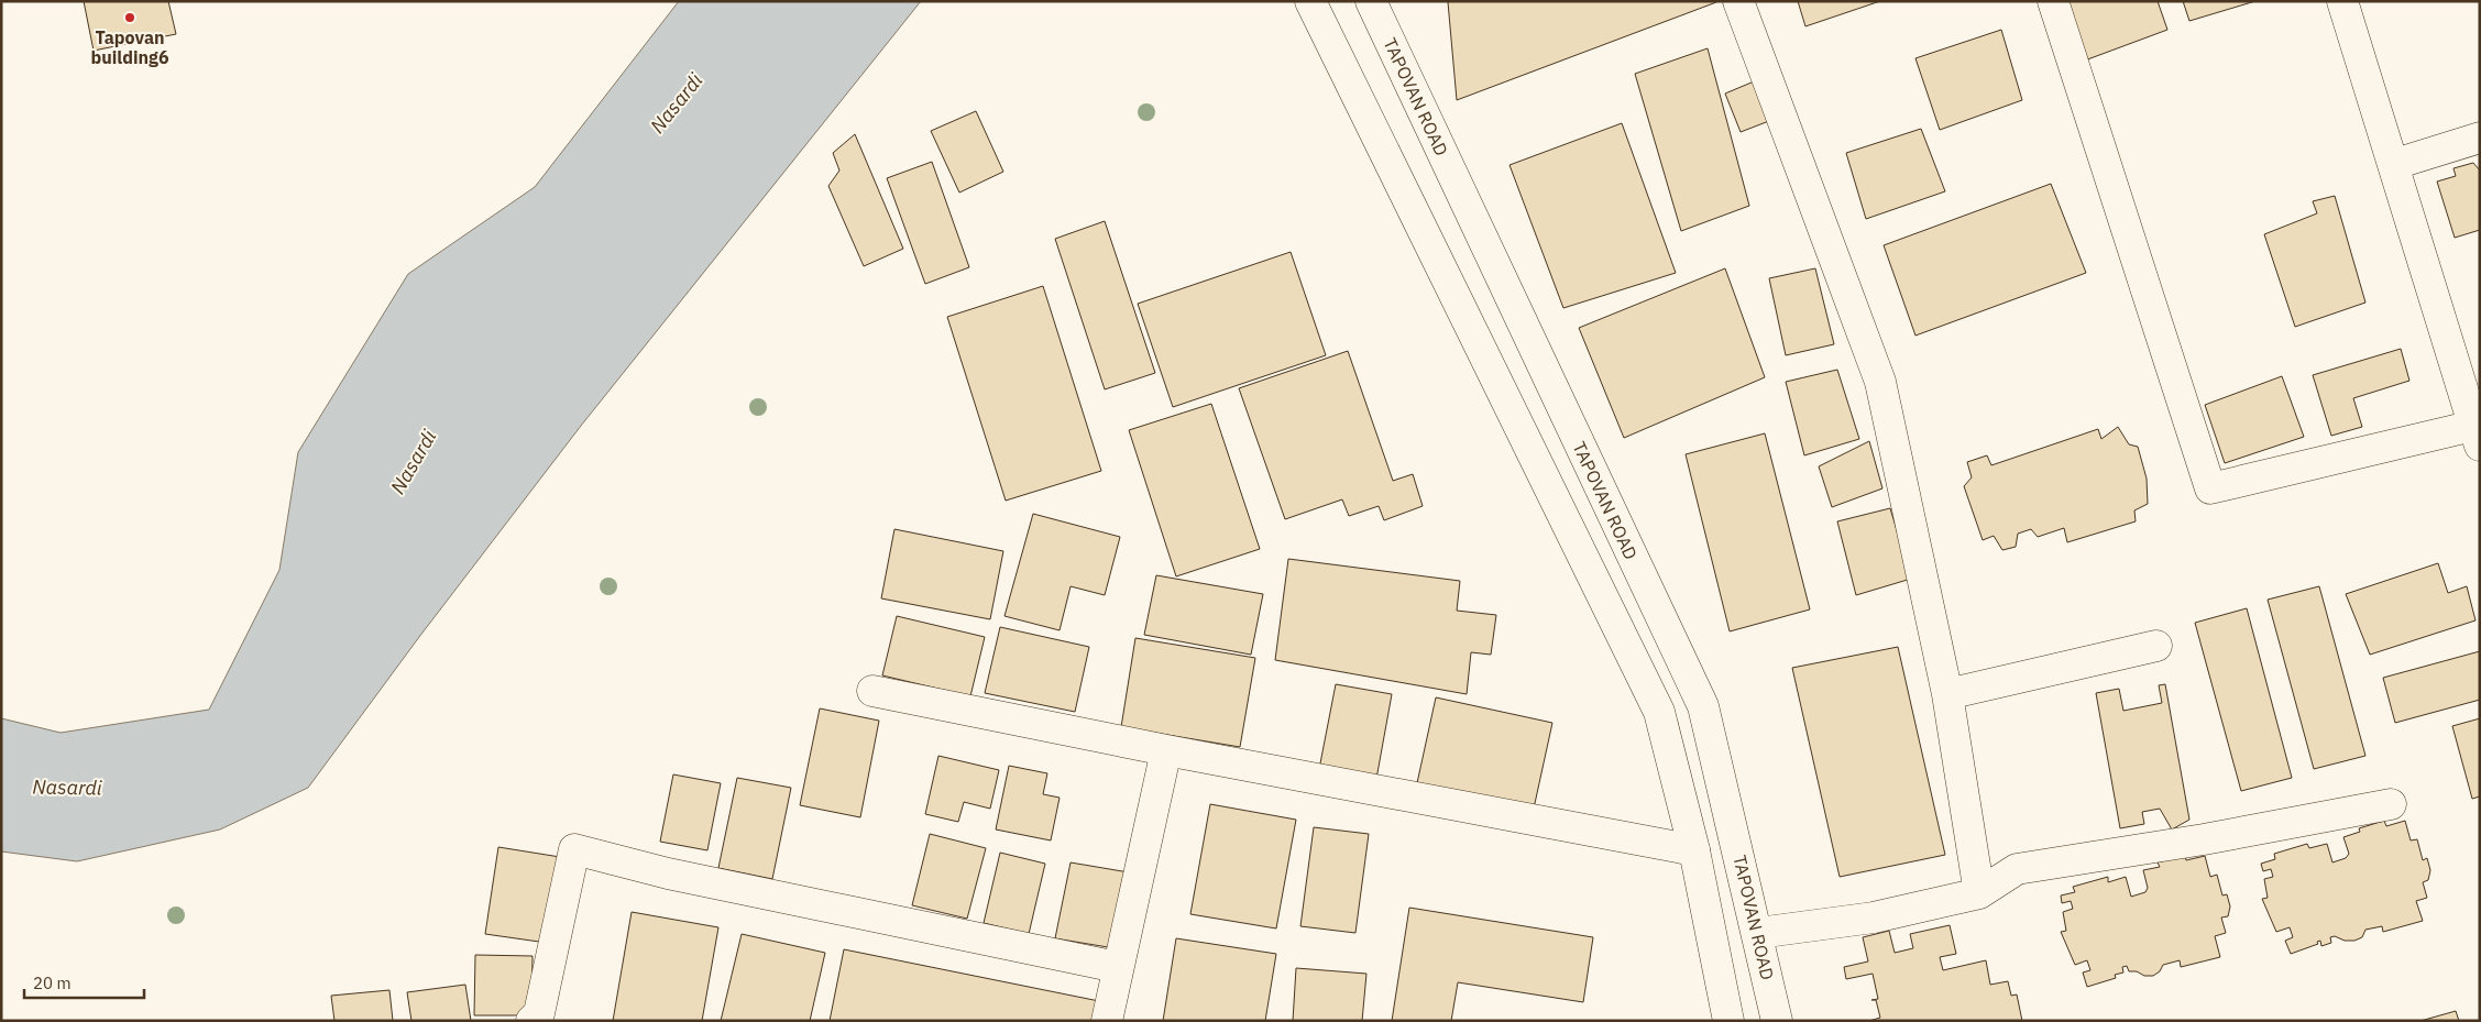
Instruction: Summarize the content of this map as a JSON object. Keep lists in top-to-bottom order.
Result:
{
  "streets": {
    "street": ["TAPOVAN ROAD"]
  },
  "water": ["Nasardi"],
  "places": ["Tapovan building6"],
  "scale_bar": "20 m"
}
